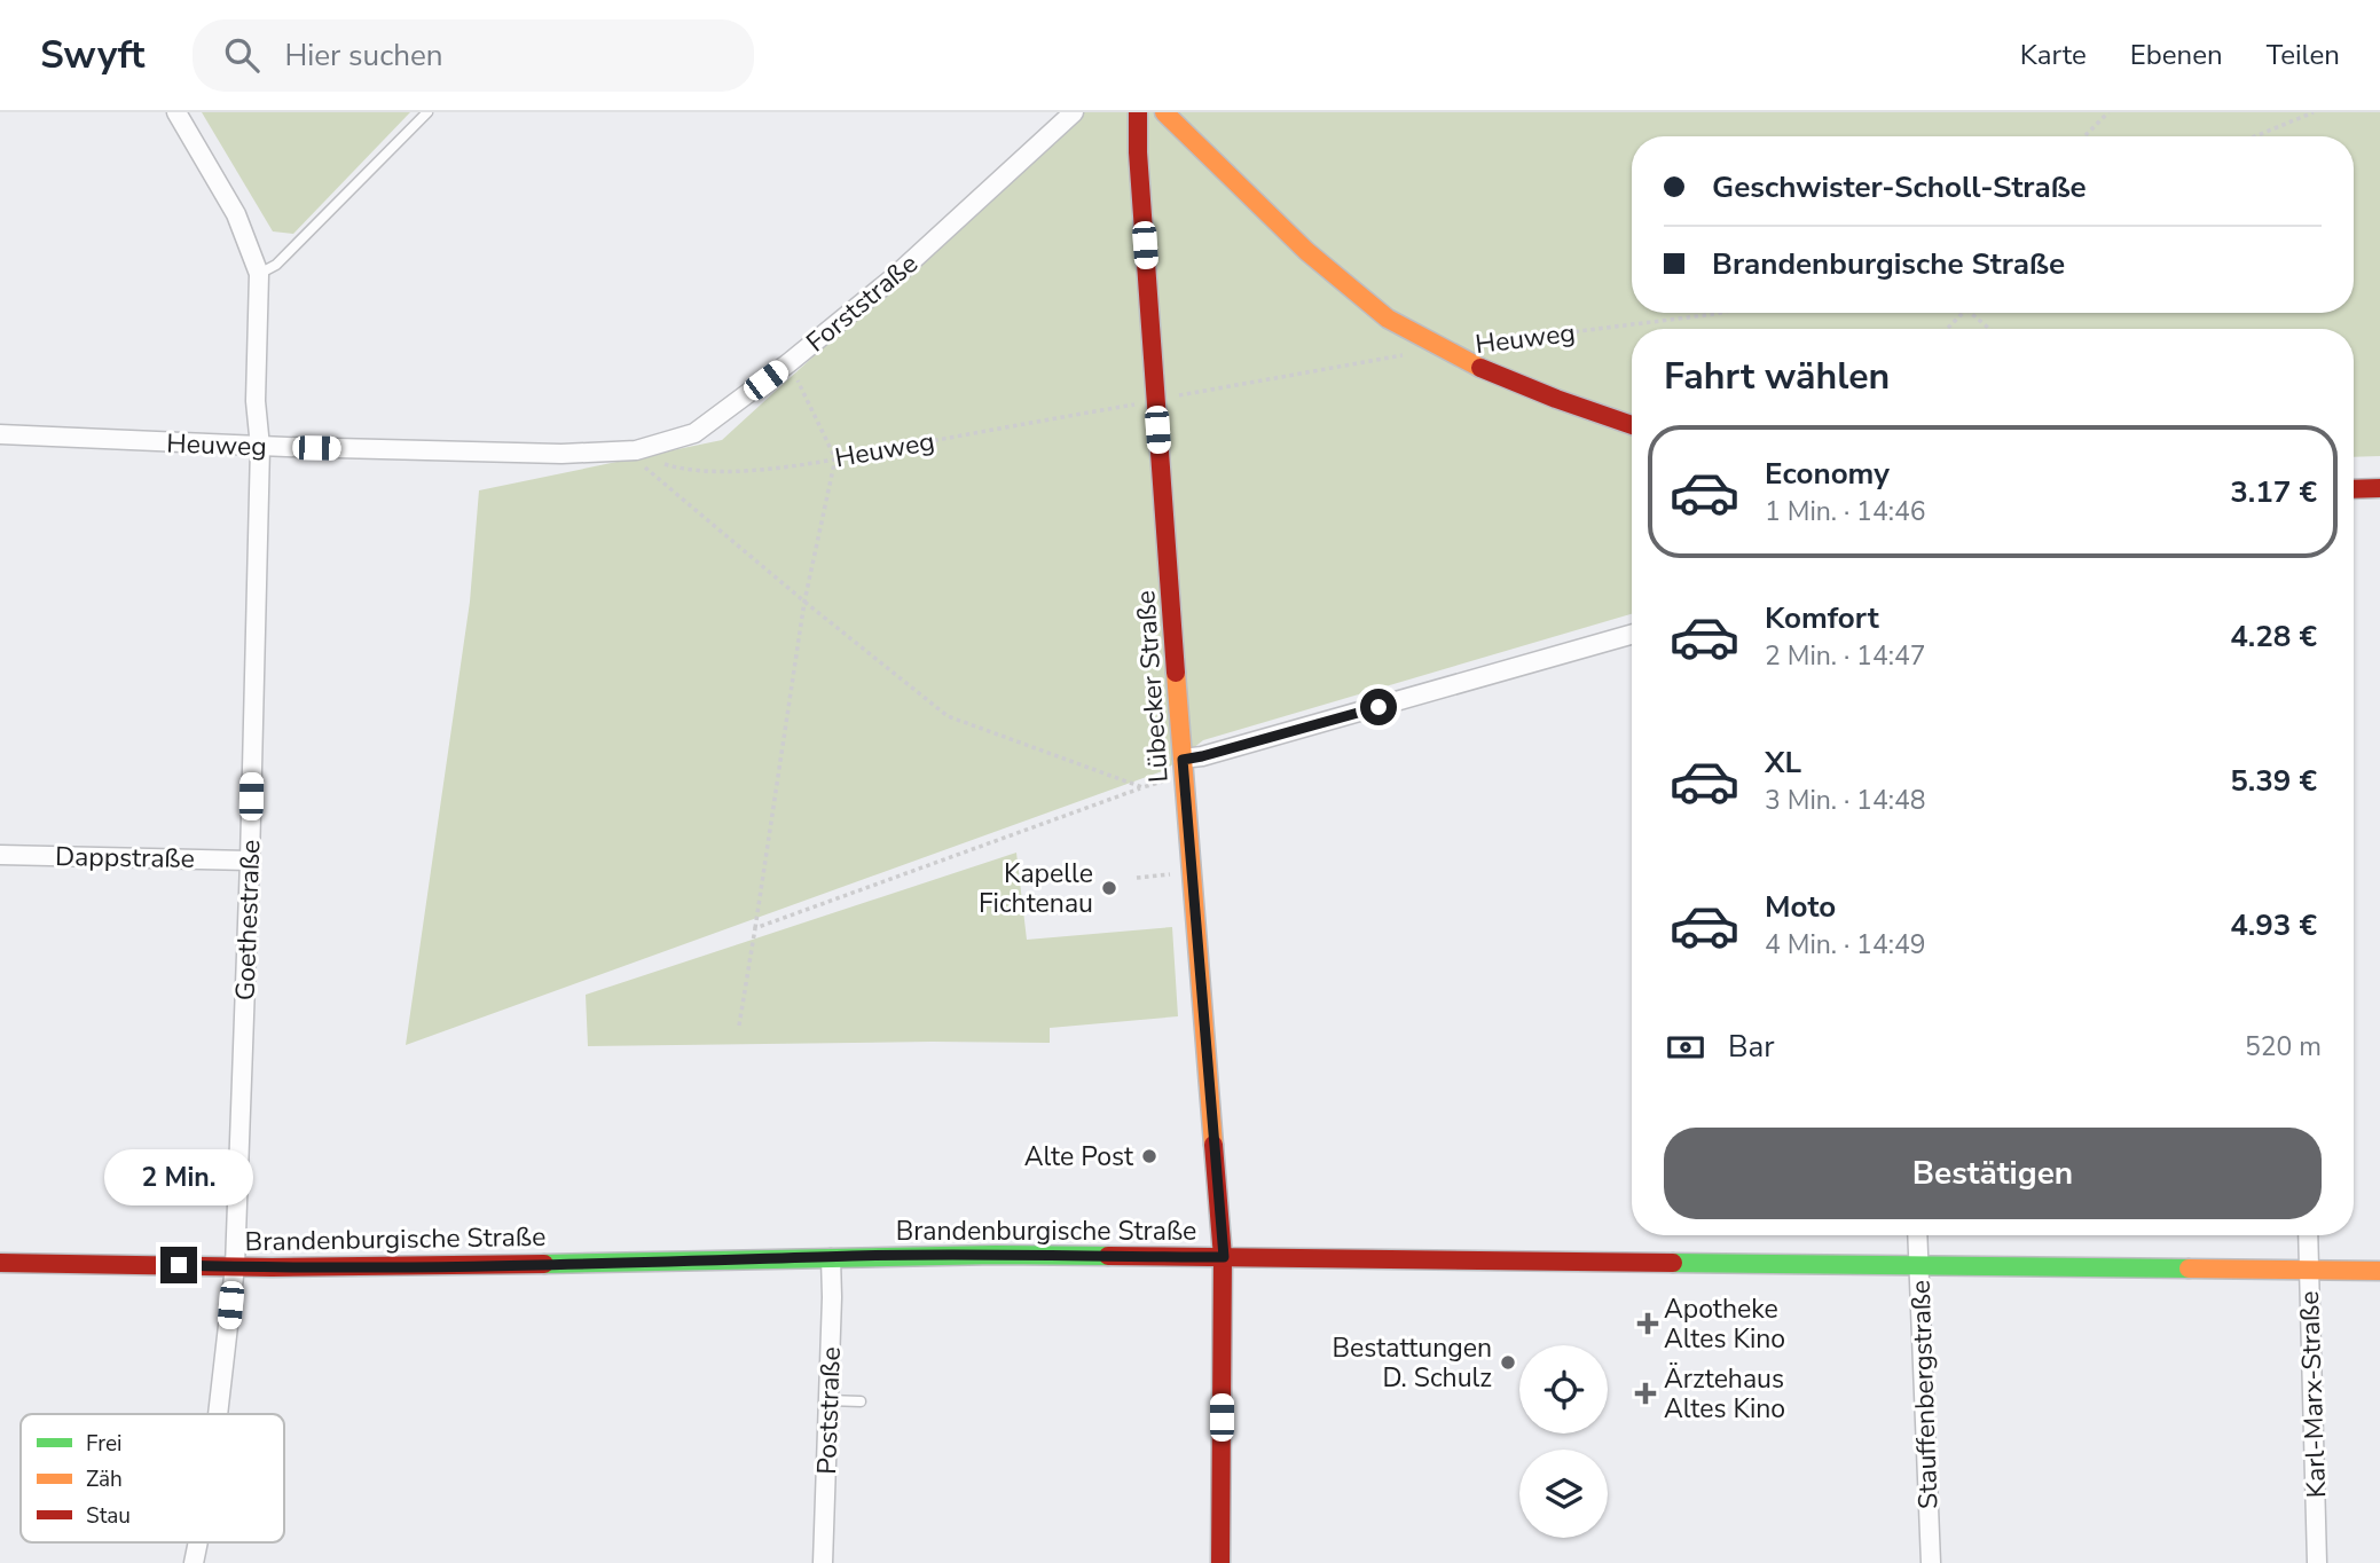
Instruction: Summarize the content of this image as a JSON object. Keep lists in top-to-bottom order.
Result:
{
  "streets": {
    "street": [
      "Forststraße",
      "Heuweg",
      "Lübecker Straße",
      "Dappstraße",
      "Goethestraße",
      "Brandenburgische Straße",
      "Stauffenbergstraße",
      "Karl-Marx-Straße",
      "Poststraße"
    ]
  },
  "crossings": [
    ["Forststraße", "Heuweg"],
    ["Heuweg", "Lübecker Straße"],
    ["Heuweg", "Goethestraße"],
    ["Lübecker Straße", "Brandenburgische Straße"],
    ["Dappstraße", "Goethestraße"],
    ["Goethestraße", "Brandenburgische Straße"],
    ["Brandenburgische Straße", "Stauffenbergstraße"],
    ["Brandenburgische Straße", "Karl-Marx-Straße"],
    ["Brandenburgische Straße", "Poststraße"]
  ],
  "places": {
    "other": ["Kapelle Fichtenau", "Alte Post", "Bestattungen D. Schulz"],
    "health": ["Apotheke Altes Kino", "Ärztehaus Altes Kino"]
  },
  "legend": ["Frei", "Zäh", "Stau"],
  "page": {
    "header": "Swyft",
    "search": "Hier suchen",
    "nav": ["Karte", "Ebenen", "Teilen"],
    "banner": ["Geschwister-Scholl-Straße", "Brandenburgische Straße"],
    "heading": "Fahrt wählen",
    "list": [
      {
        "name": "Economy",
        "note": "1 Min. · 14:46",
        "value": "3.17 €"
      },
      {
        "name": "Komfort",
        "note": "2 Min. · 14:47",
        "value": "4.28 €"
      },
      {
        "name": "XL",
        "note": "3 Min. · 14:48",
        "value": "5.39 €"
      },
      {
        "name": "Moto",
        "note": "4 Min. · 14:49",
        "value": "4.93 €"
      }
    ],
    "pay": ["Bar", "520 m"],
    "buttons": "Bestätigen",
    "bubble": "2 Min."
  }
}
